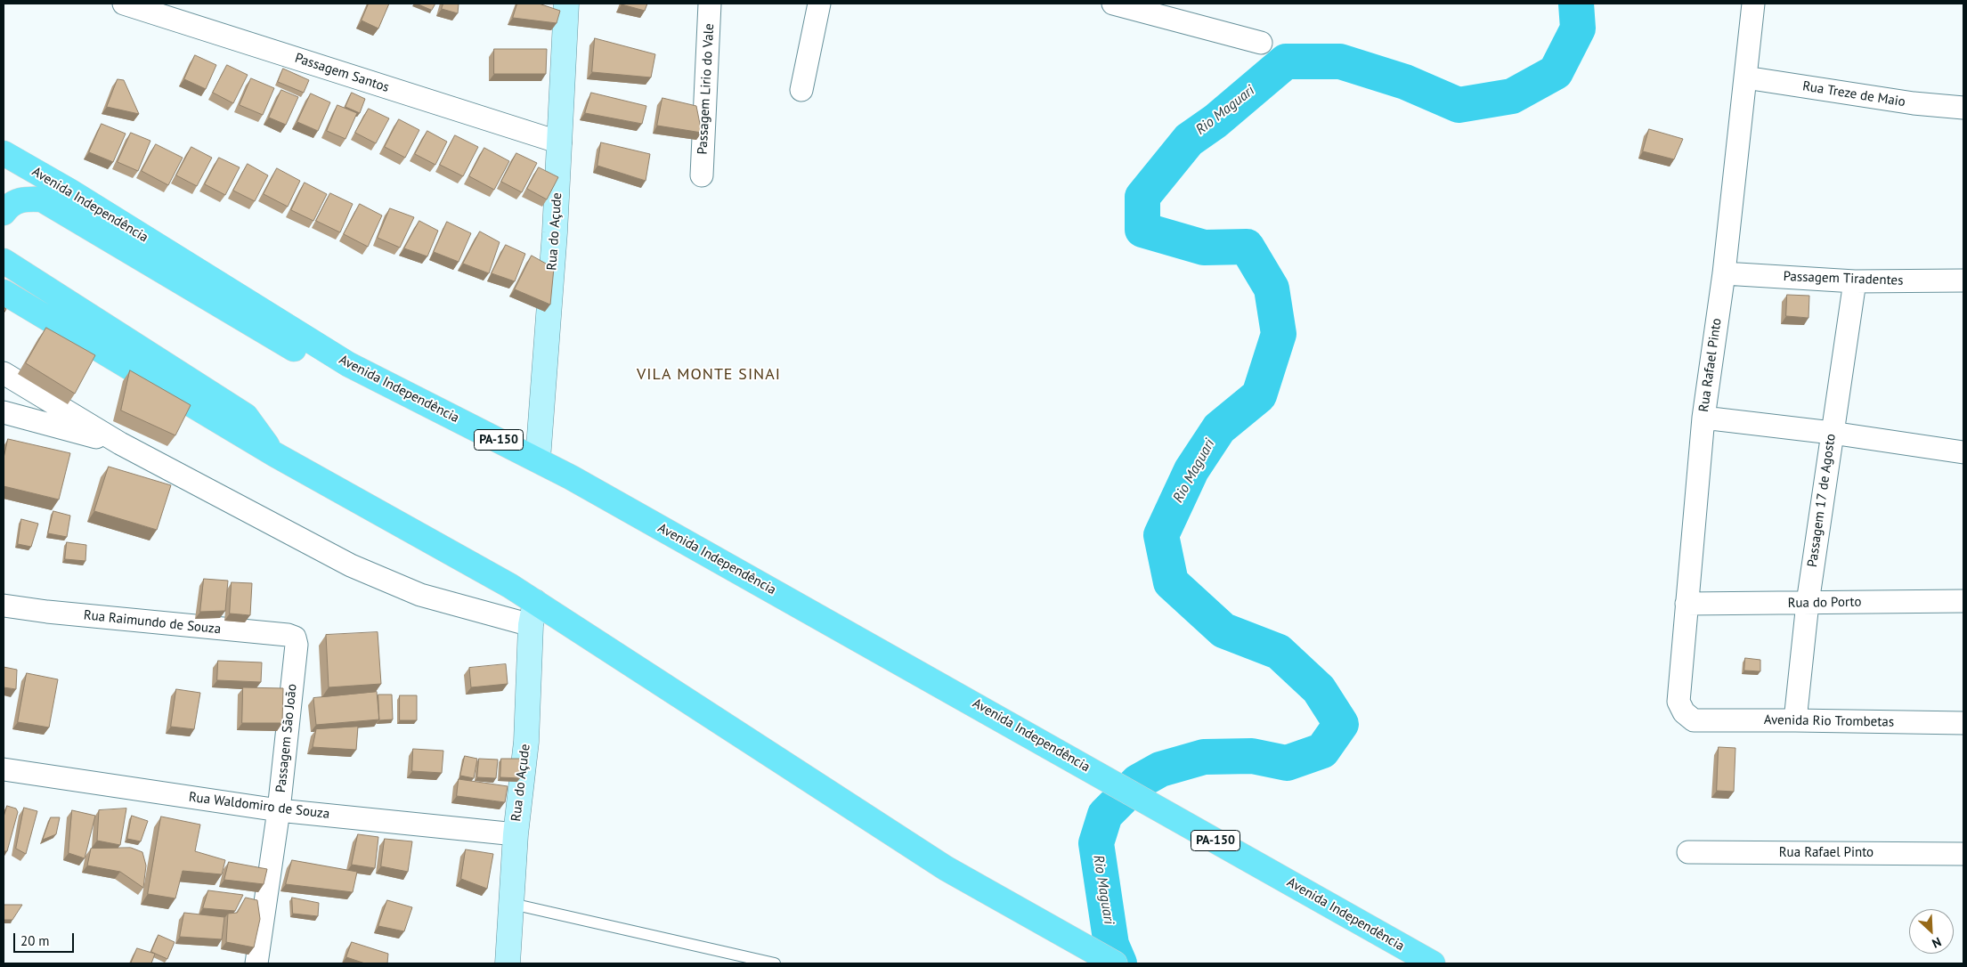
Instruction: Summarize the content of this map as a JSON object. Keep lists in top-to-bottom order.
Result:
{
  "streets": {
    "main road": ["Avenida Independência", "PA-150"],
    "street": [
      "Passagem Santos",
      "Passagem Lirio do Vale",
      "Rua Treze de Maio",
      "Rua do Açude",
      "Passagem Tiradentes",
      "Rua Rafael Pinto",
      "Passagem 17 de Agosto",
      "Rua do Porto",
      "Rua Raimundo de Souza",
      "Avenida Rio Trombetas",
      "Passagem São João",
      "Rua Waldomiro de Souza"
    ]
  },
  "crossings": [
    ["Passagem Santos", "Rua do Açude"],
    ["Rua Treze de Maio", "Rua Rafael Pinto"],
    ["Avenida Independência", "Rua do Açude"],
    ["Rua do Açude", "Rua Waldomiro de Souza"],
    ["Passagem Tiradentes", "Rua Rafael Pinto"],
    ["Passagem Tiradentes", "Passagem 17 de Agosto"],
    ["Rua Rafael Pinto", "Rua do Porto"],
    ["Rua Rafael Pinto", "Avenida Rio Trombetas"],
    ["Passagem 17 de Agosto", "Rua do Porto"],
    ["Passagem 17 de Agosto", "Avenida Rio Trombetas"],
    ["Rua Raimundo de Souza", "Passagem São João"],
    ["Passagem São João", "Rua Waldomiro de Souza"]
  ],
  "districts": ["VILA MONTE SINAI"],
  "water": ["Rio Maguari"],
  "scale_bar": "20 m",
  "north": "bottom right"
}
